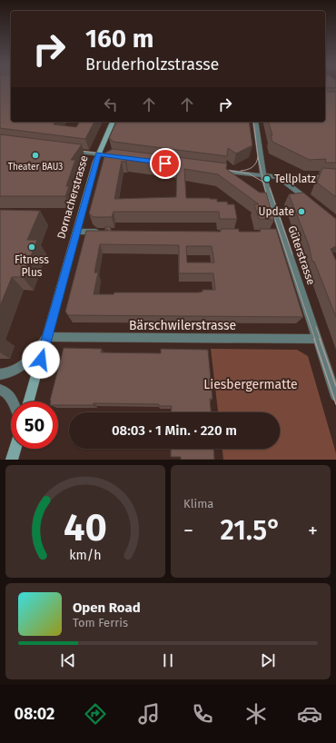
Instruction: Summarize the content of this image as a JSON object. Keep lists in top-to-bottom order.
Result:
{
  "streets": {
    "main road": ["Dornacherstrasse"],
    "street": ["Güterstrasse", "Bärschwilerstrasse"]
  },
  "crossings": [
    ["Dornacherstrasse", "Bärschwilerstrasse"],
    ["Güterstrasse", "Bärschwilerstrasse"]
  ],
  "parks": ["Liesbergermatte"],
  "places": [
    "Theater BAU3",
    "Tellplatz",
    "Update",
    "Fitness Plus"
  ],
  "page": {
    "turn": ["160 m", "Bruderholzstrasse"],
    "limit": "50",
    "trip": "08:03 · 1 Min. · 220 m",
    "tile": "Klima",
    "heat": ["−", "21.5°", "+"],
    "song": ["Open Road", "Tom Ferris"],
    "tabs": "08:02",
    "gauge": ["40", "km/h"]
  }
}
